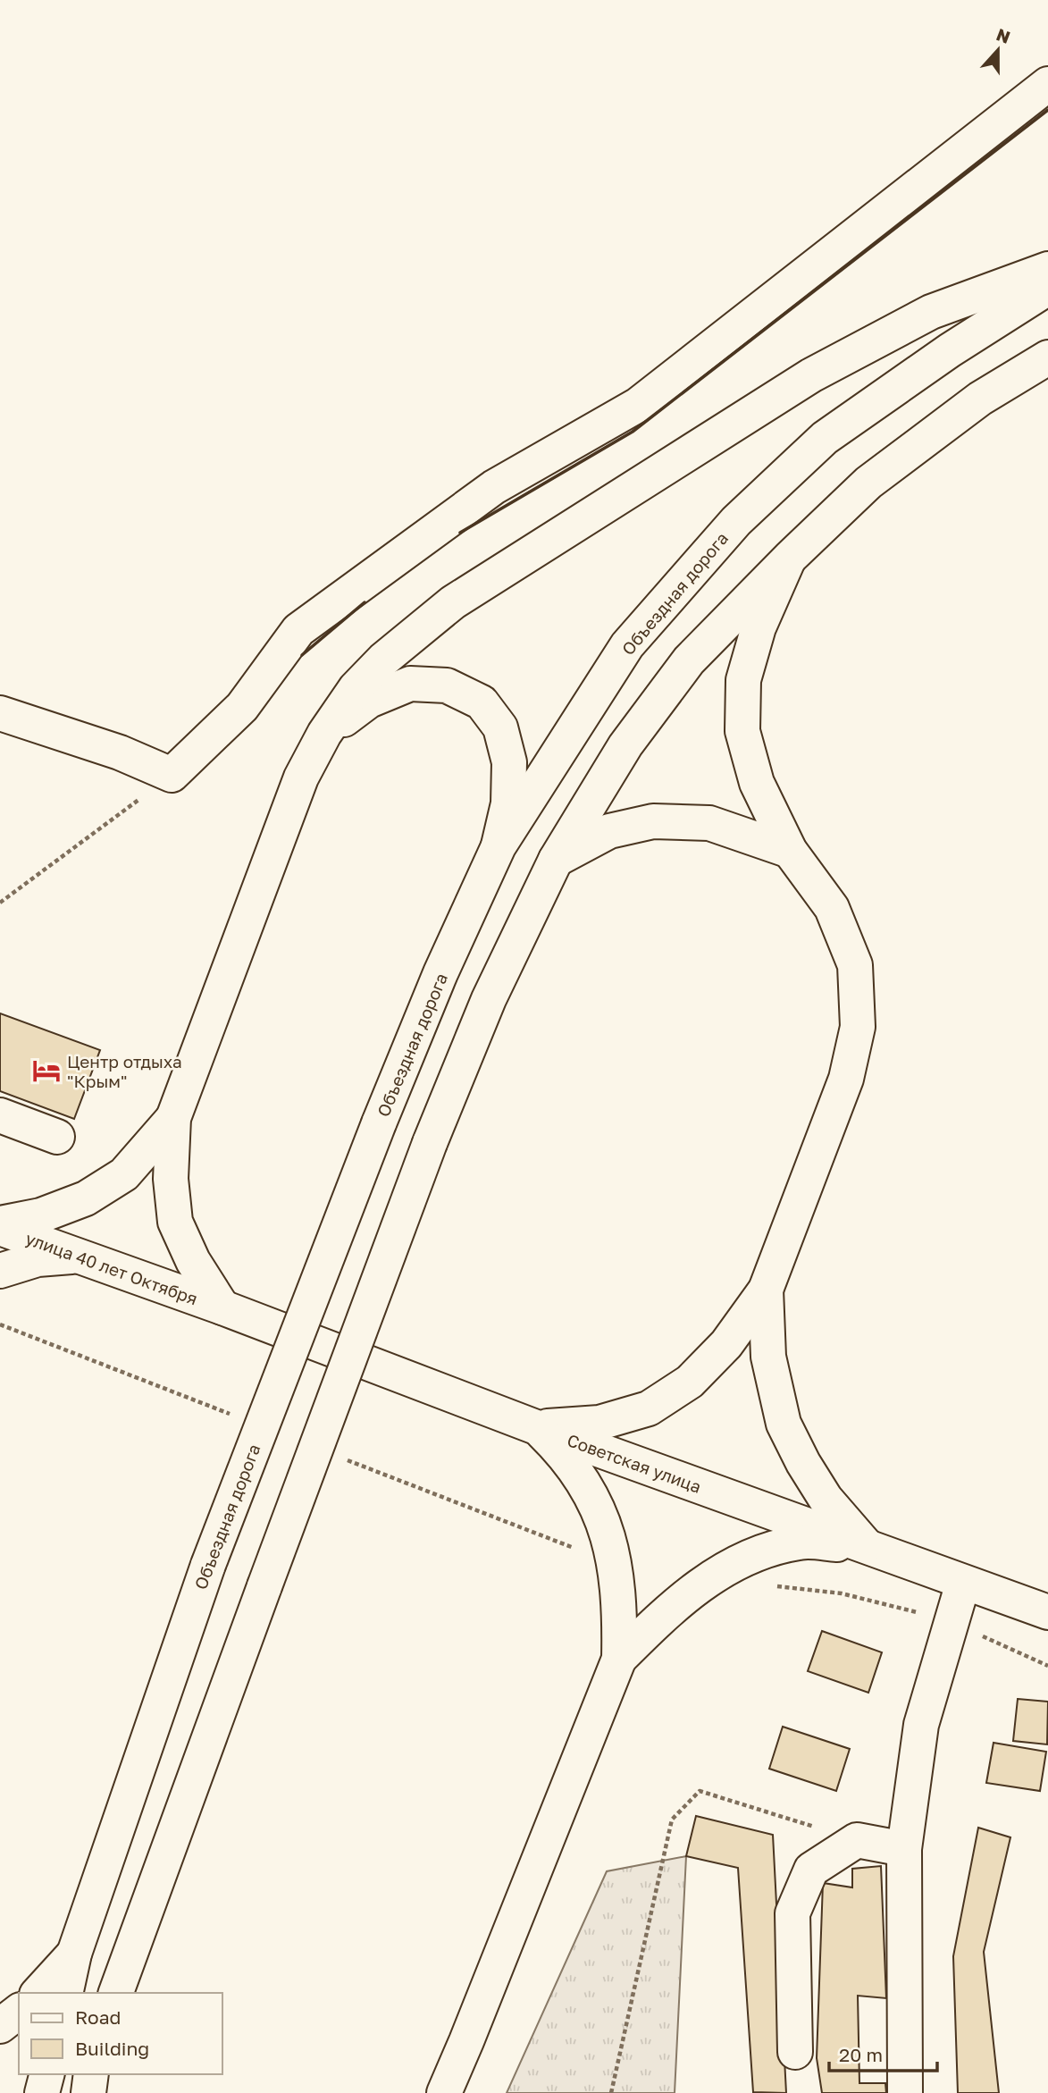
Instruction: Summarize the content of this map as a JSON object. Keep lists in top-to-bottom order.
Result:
{
  "streets": {
    "main road": ["Объездная дорога", "улица 40 лет Октября", "Советская улица"]
  },
  "crossings": [
    ["улица 40 лет Октября", "Советская улица"]
  ],
  "places": {
    "hotel": ["Центр отдыха \"Крым\""]
  },
  "legend": ["Road", "Building"],
  "scale_bar": "20 m",
  "north": "top"
}
